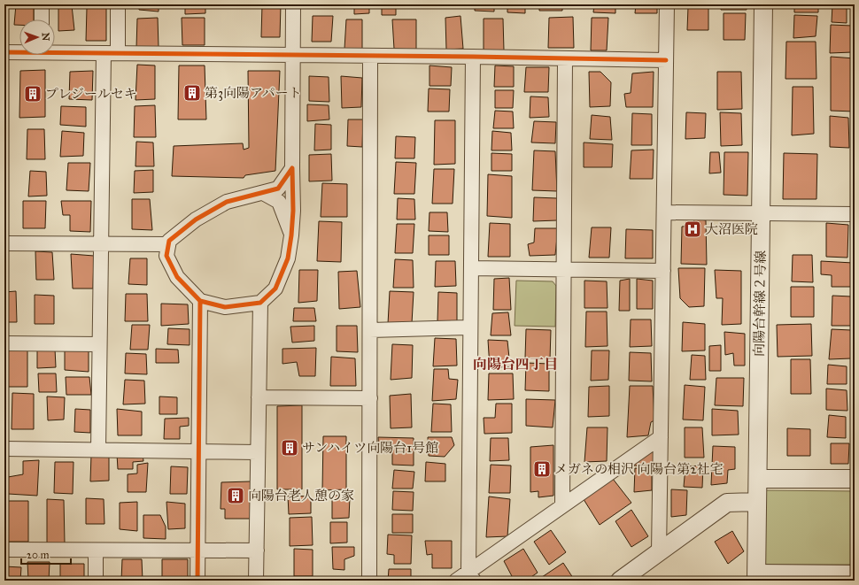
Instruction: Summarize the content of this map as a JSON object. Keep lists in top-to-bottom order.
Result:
{
  "streets": {
    "street": ["向陽台幹線２号線"]
  },
  "districts": ["向陽台四丁目"],
  "places": {
    "building": [
      "第3向陽アパート",
      "プレジールセキ",
      "サンハイツ向陽台1号館",
      "メガネの相沢 向陽台第2社宅",
      "向陽台老人憩の家"
    ],
    "hospital": ["大沼医院"]
  },
  "scale_bar": "20 m",
  "north": "right"
}
